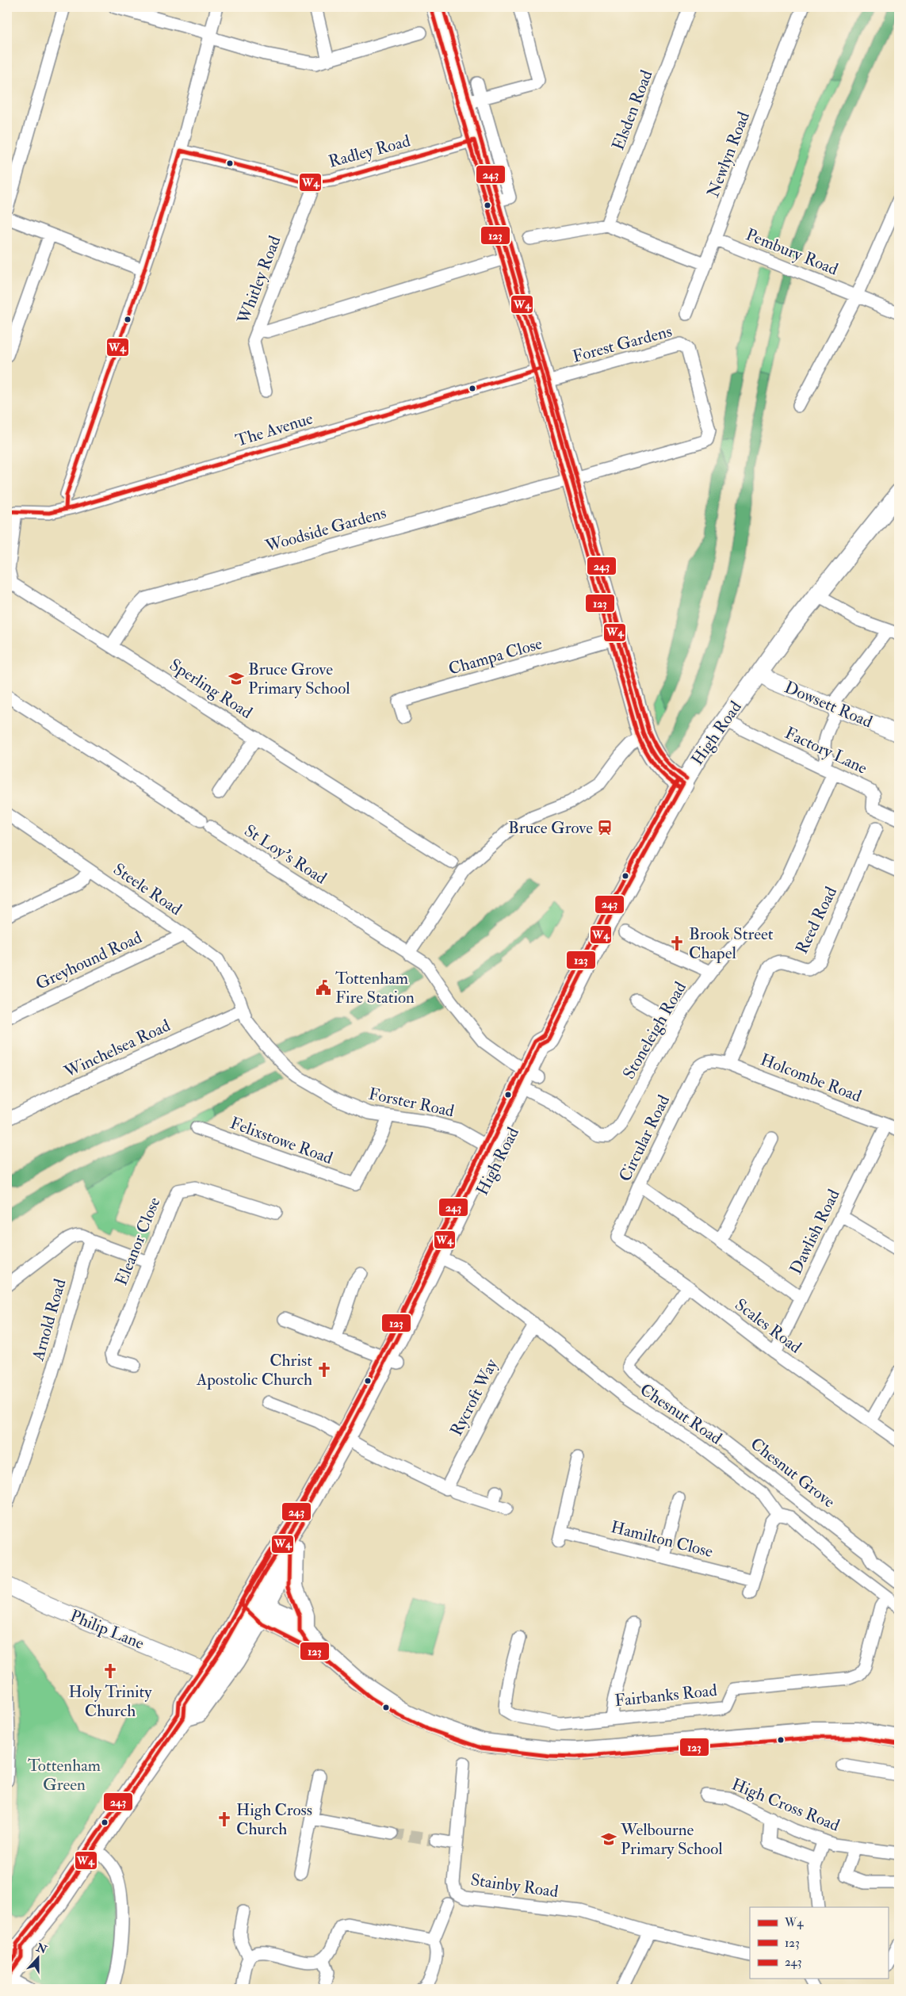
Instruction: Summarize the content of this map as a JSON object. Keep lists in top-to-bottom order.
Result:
{
  "streets": {
    "highway": ["High Road"],
    "main road": ["Dowsett Road", "Philip Lane"],
    "street": [
      "Elsden Road",
      "Radley Road",
      "Newlyn Road",
      "Pembury Road",
      "Whitley Road",
      "Forest Gardens",
      "The Avenue",
      "Woodside Gardens",
      "Champa Close",
      "Sperling Road",
      "Factory Lane",
      "St Loy's Road",
      "Steele Road",
      "Reed Road",
      "Greyhound Road",
      "Stoneleigh Road",
      "Winchelsea Road",
      "Holcombe Road",
      "Forster Road",
      "Circular Road",
      "Felixstowe Road",
      "Dawlish Road",
      "Eleanor Close",
      "Arnold Road",
      "Scales Road",
      "Rycroft Way",
      "Chesnut Road",
      "Chesnut Grove",
      "Hamilton Close",
      "Fairbanks Road",
      "High Cross Road",
      "Stainby Road"
    ]
  },
  "crossings": [
    ["Radley Road", "Whitley Road"],
    ["Newlyn Road", "Pembury Road"],
    ["Forest Gardens", "The Avenue"],
    ["Forest Gardens", "Woodside Gardens"],
    ["The Avenue", "Sperling Road"],
    ["Woodside Gardens", "Sperling Road"],
    ["Dowsett Road", "High Road"],
    ["High Road", "Factory Lane"],
    ["High Road", "St Loy's Road"],
    ["High Road", "Stoneleigh Road"],
    ["High Road", "Forster Road"],
    ["High Road", "Chesnut Road"],
    ["High Road", "Philip Lane"],
    ["Factory Lane", "Stoneleigh Road"],
    ["St Loy's Road", "Stoneleigh Road"],
    ["Steele Road", "Greyhound Road"],
    ["Steele Road", "Winchelsea Road"],
    ["Steele Road", "Forster Road"],
    ["Reed Road", "Holcombe Road"],
    ["Winchelsea Road", "Forster Road"],
    ["Holcombe Road", "Circular Road"],
    ["Holcombe Road", "Dawlish Road"],
    ["Forster Road", "Felixstowe Road"],
    ["Circular Road", "Scales Road"],
    ["Dawlish Road", "Scales Road"],
    ["Scales Road", "Chesnut Grove"],
    ["Rycroft Way", "Chesnut Road"]
  ],
  "parks": ["Tottenham Green"],
  "places": {
    "school or university": ["Bruce Grove Primary School", "Welbourne Primary School"],
    "station": ["Bruce Grove"],
    "church": [
      "Brook Street Chapel",
      "Christ Apostolic Church",
      "Holy Trinity Church",
      "High Cross Church"
    ],
    "public building": ["Tottenham Fire Station"]
  },
  "lines": ["transit line 243", "transit line 123", "transit line W4"],
  "legend": ["W4", "123", "243"],
  "north": "top"
}
